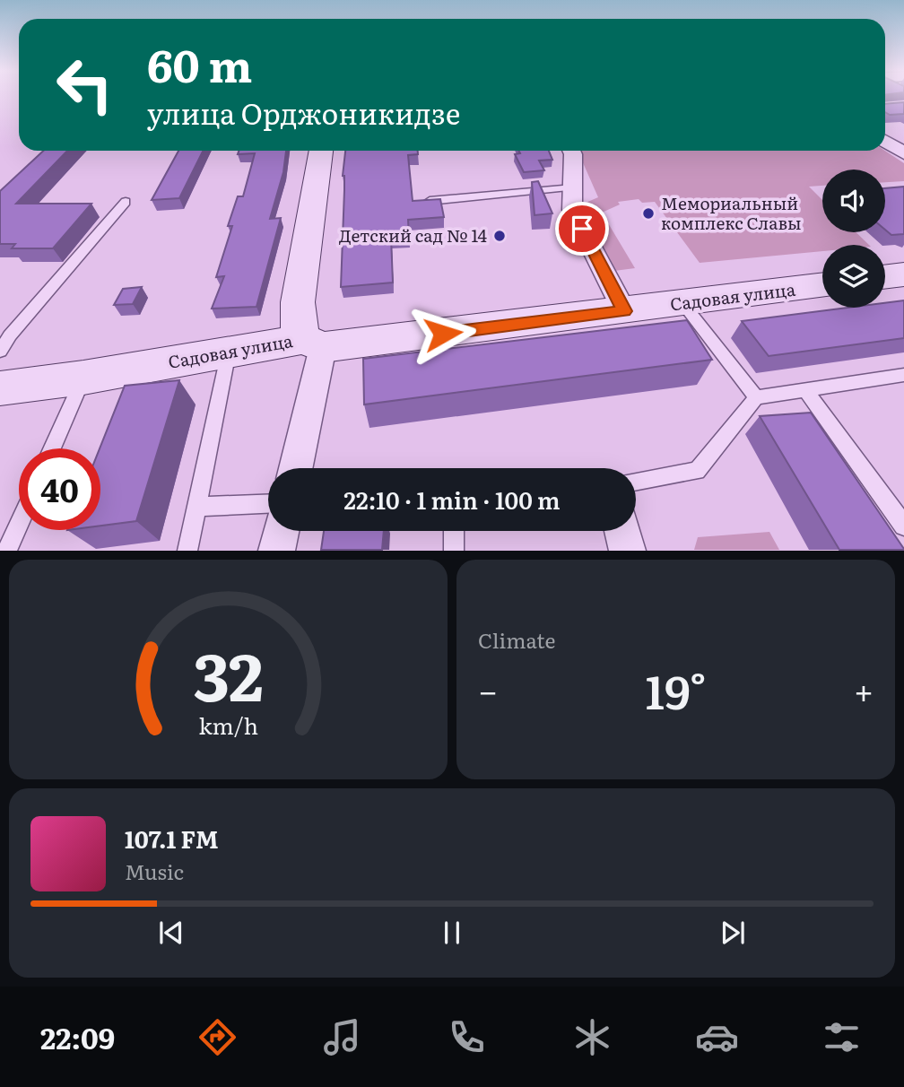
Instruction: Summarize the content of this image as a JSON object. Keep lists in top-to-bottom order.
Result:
{
  "streets": {
    "street": ["Садовая улица"]
  },
  "places": ["Мемориальный комплекс Славы", "Детский сад № 14"],
  "page": {
    "turn": ["60 m", "улица Орджоникидзе"],
    "limit": "40",
    "trip": "22:10 · 1 min · 100 m",
    "tile": "Climate",
    "heat": ["−", "19°", "+"],
    "song": ["107.1 FM", "Music"],
    "tabs": "22:09",
    "gauge": ["32", "km/h"]
  }
}
